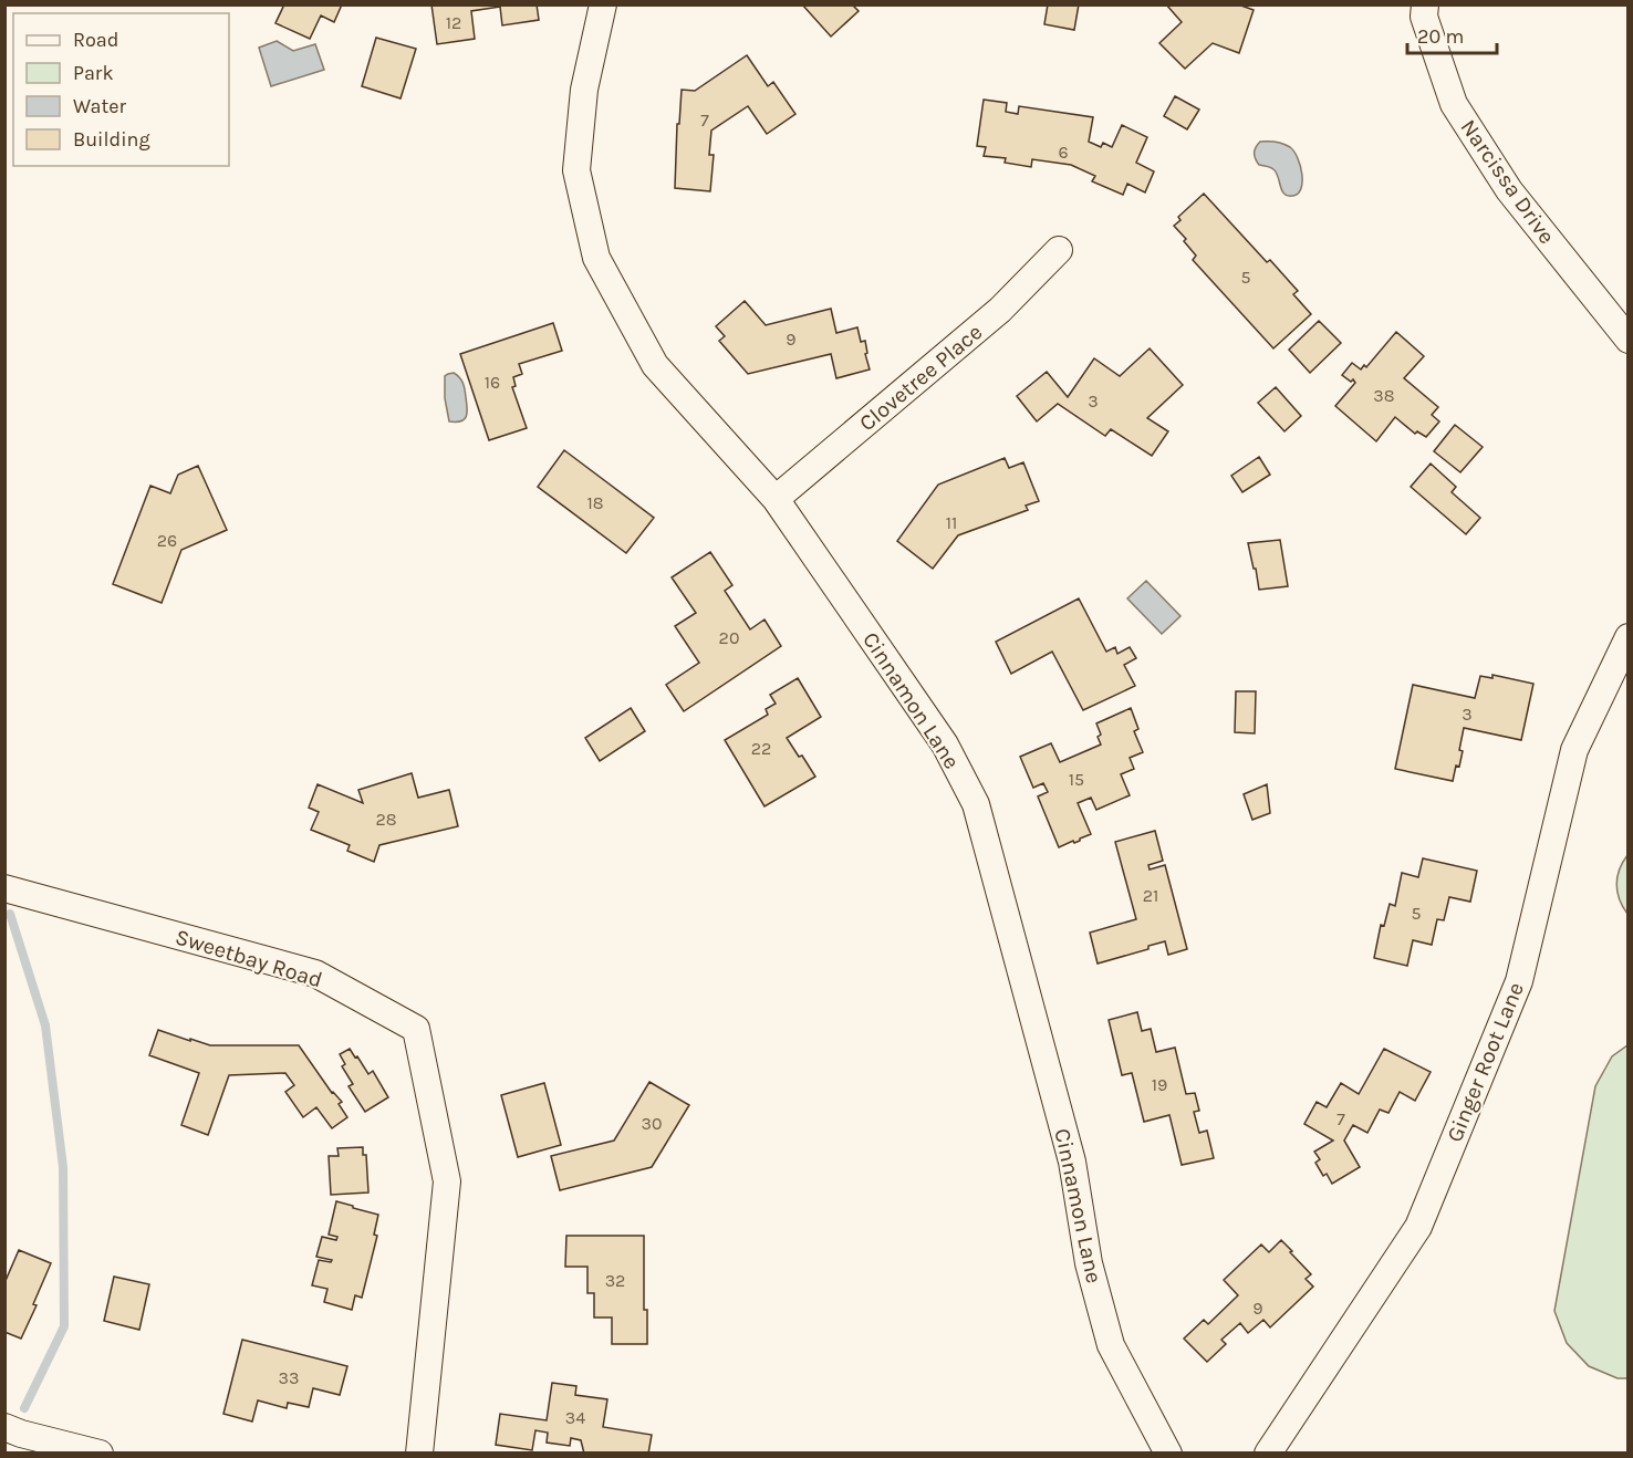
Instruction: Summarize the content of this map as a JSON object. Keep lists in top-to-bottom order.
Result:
{
  "streets": {
    "street": [
      "Narcissa Drive",
      "Clovetree Place",
      "Cinnamon Lane",
      "Sweetbay Road",
      "Ginger Root Lane"
    ]
  },
  "crossings": [
    ["Clovetree Place", "Cinnamon Lane"]
  ],
  "house_numbers": [
    "12",
    "7",
    "6",
    "5",
    "9",
    "16",
    "38",
    "3",
    "18",
    "11",
    "26",
    "20",
    "3",
    "22",
    "15",
    "28",
    "21",
    "5",
    "19",
    "7",
    "30",
    "32",
    "9",
    "33",
    "34"
  ],
  "legend": [
    "Road",
    "Park",
    "Water",
    "Building"
  ],
  "scale_bar": "20 m"
}
